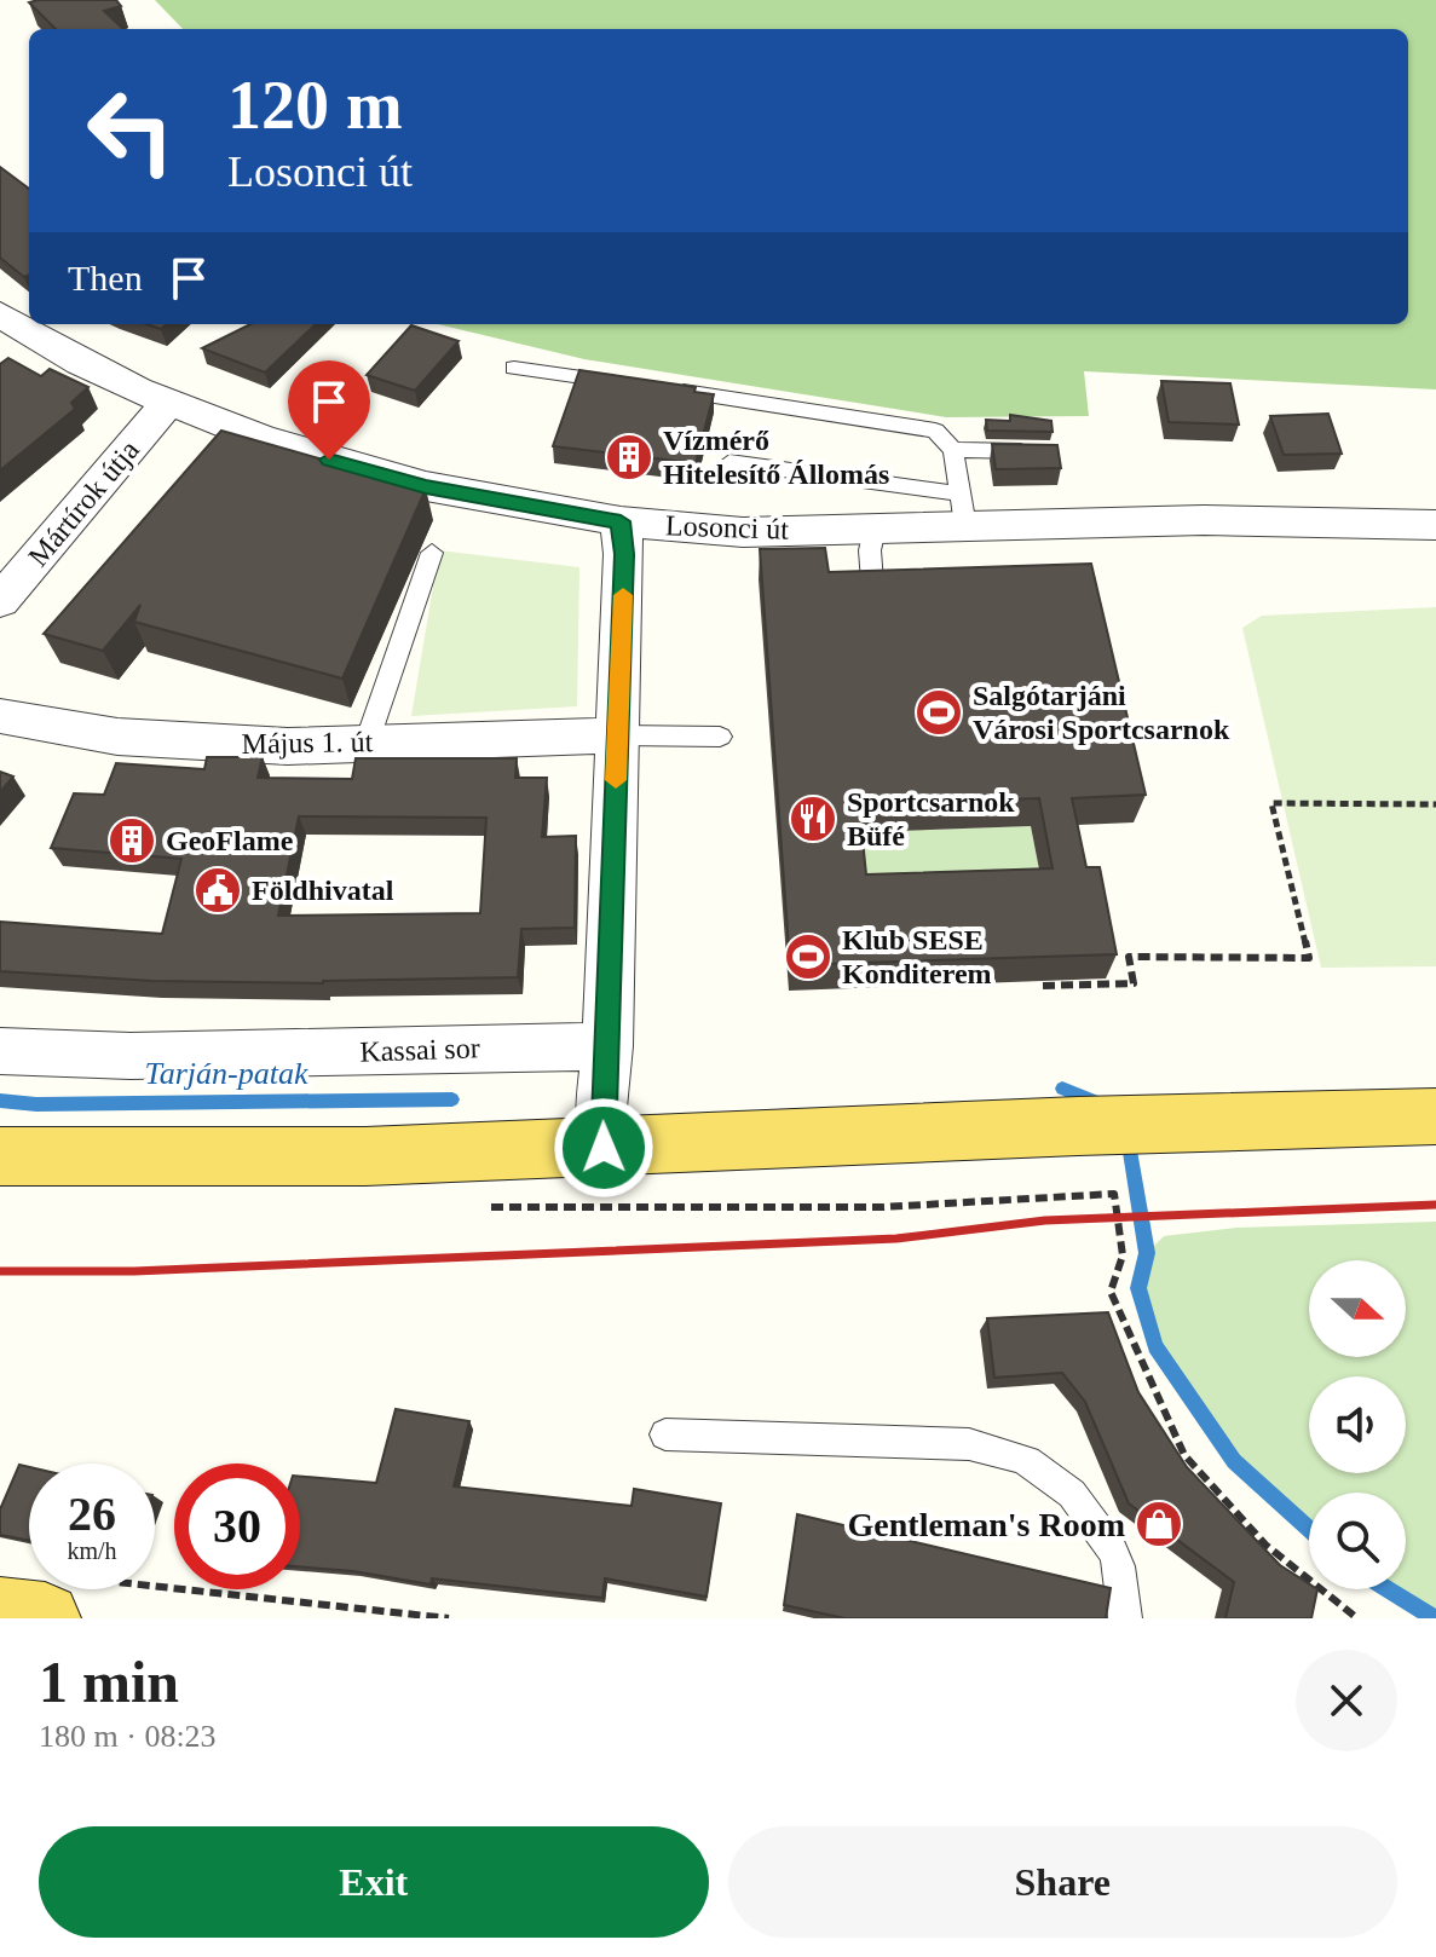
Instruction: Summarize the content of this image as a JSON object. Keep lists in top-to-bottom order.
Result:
{
  "streets": {
    "street": [
      "Mártírok útja",
      "Losonci út",
      "Május 1. út",
      "Kassai sor"
    ]
  },
  "crossings": [
    ["Mártírok útja", "Losonci út"]
  ],
  "water": ["Tarján-patak"],
  "places": {
    "building": ["Vízmérő Hitelesítő Állomás", "GeoFlame"],
    "sports": ["Salgótarjáni Városi Sportcsarnok", "Klub SESE Konditerem"],
    "restaurant": ["Sportcsarnok Büfé"],
    "public building": ["Földhivatal"],
    "shop": ["Gentleman's Room"]
  },
  "north": "right",
  "page": {
    "turn": ["120 m", "Losonci út"],
    "then": "Then",
    "speed": "26 km/h",
    "limit": "30",
    "heading": ["1 min", "180 m · 08:23"],
    "buttons": ["Exit", "Share"]
  }
}
